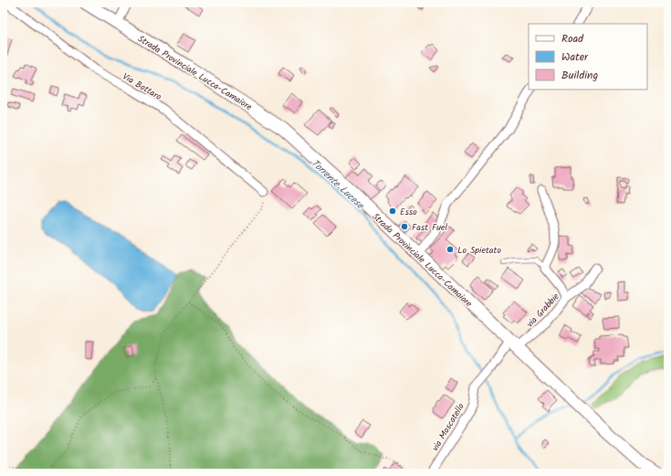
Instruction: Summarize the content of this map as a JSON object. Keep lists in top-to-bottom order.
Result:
{
  "streets": {
    "main road": ["Strada Provinciale Lucca-Camaiore"],
    "street": ["Via Bottaro", "via Grabbie", "via Moscatello"]
  },
  "crossings": [
    ["Strada Provinciale Lucca-Camaiore", "via Grabbie"],
    ["Strada Provinciale Lucca-Camaiore", "via Moscatello"],
    ["via Grabbie", "via Moscatello"]
  ],
  "water": ["Torrente Lucese"],
  "places": ["Esso", "Fast Fuel", "Lo Spietato"],
  "legend": ["Road", "Water", "Building"]
}
